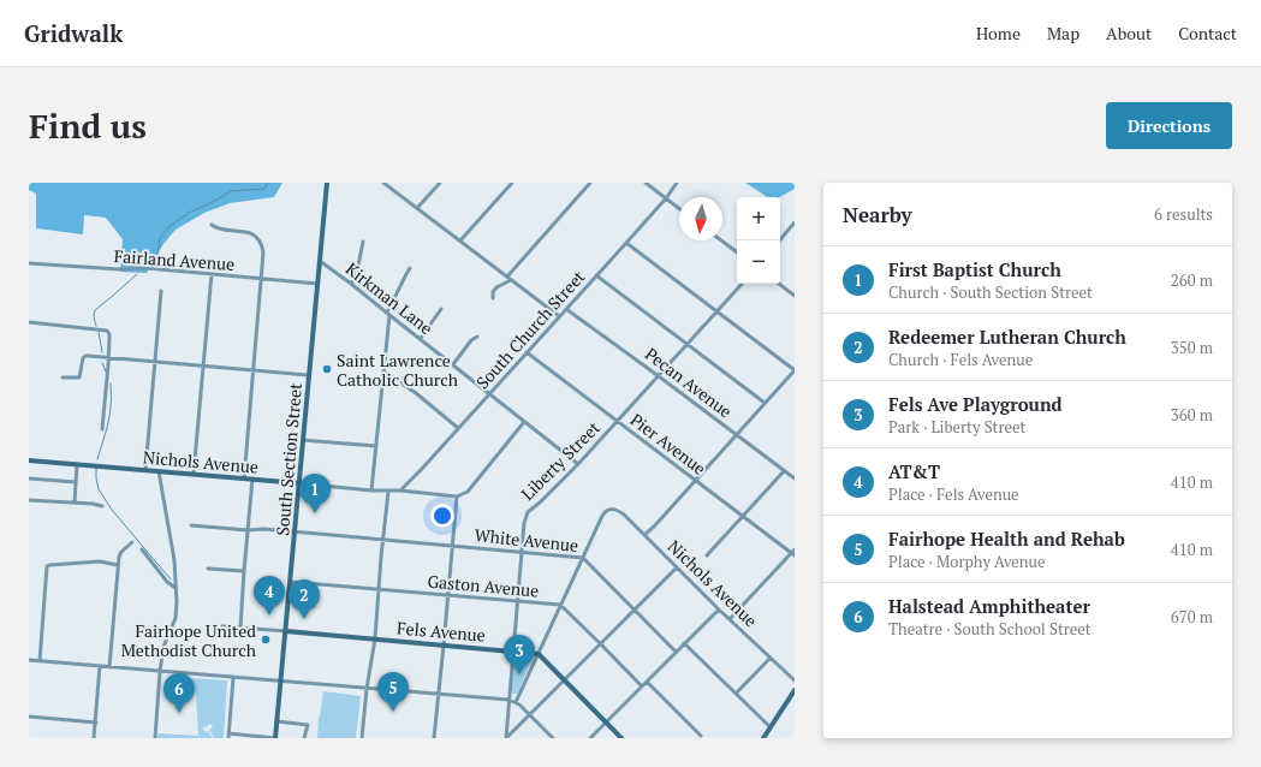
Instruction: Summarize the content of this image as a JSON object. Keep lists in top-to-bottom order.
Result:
{
  "streets": {
    "street": [
      "Fairland Avenue",
      "Kirkman Lane",
      "South Church Street",
      "Pecan Avenue",
      "Pier Avenue",
      "South Section Street",
      "Liberty Street",
      "Nichols Avenue",
      "White Avenue",
      "Gaston Avenue",
      "Fels Avenue"
    ]
  },
  "crossings": [
    ["Fairland Avenue", "South Section Street"],
    ["Kirkman Lane", "South Church Street"],
    ["Kirkman Lane", "South Section Street"],
    ["Kirkman Lane", "Liberty Street"],
    ["South Church Street", "Pecan Avenue"],
    ["South Church Street", "Pier Avenue"],
    ["South Church Street", "Nichols Avenue"],
    ["Pecan Avenue", "Liberty Street"],
    ["Pier Avenue", "Liberty Street"],
    ["South Section Street", "Nichols Avenue"],
    ["South Section Street", "White Avenue"],
    ["South Section Street", "Gaston Avenue"],
    ["South Section Street", "Fels Avenue"],
    ["Liberty Street", "White Avenue"],
    ["Liberty Street", "Gaston Avenue"],
    ["Liberty Street", "Fels Avenue"],
    ["Nichols Avenue", "White Avenue"]
  ],
  "places": ["Saint Lawrence Catholic Church", "Fairhope United Methodist Church"],
  "north": "bottom",
  "page": {
    "header": "Gridwalk",
    "nav": [
      "Home",
      "Map",
      "About",
      "Contact"
    ],
    "buttons": "Directions",
    "title": "Find us",
    "heading": ["Nearby", "6 results"],
    "map_buttons": ["+", "−"],
    "list": [
      {
        "mark": "1",
        "name": "First Baptist Church",
        "note": "Church · South Section Street",
        "value": "260 m"
      },
      {
        "mark": "2",
        "name": "Redeemer Lutheran Church",
        "note": "Church · Fels Avenue",
        "value": "350 m"
      },
      {
        "mark": "3",
        "name": "Fels Ave Playground",
        "note": "Park · Liberty Street",
        "value": "360 m"
      },
      {
        "mark": "4",
        "name": "AT&T",
        "note": "Place · Fels Avenue",
        "value": "410 m"
      },
      {
        "mark": "5",
        "name": "Fairhope Health and Rehab",
        "note": "Place · Morphy Avenue",
        "value": "410 m"
      },
      {
        "mark": "6",
        "name": "Halstead Amphitheater",
        "note": "Theatre · South School Street",
        "value": "670 m"
      }
    ],
    "pins": [
      "1",
      "4",
      "2",
      "3",
      "5",
      "6"
    ]
  }
}
